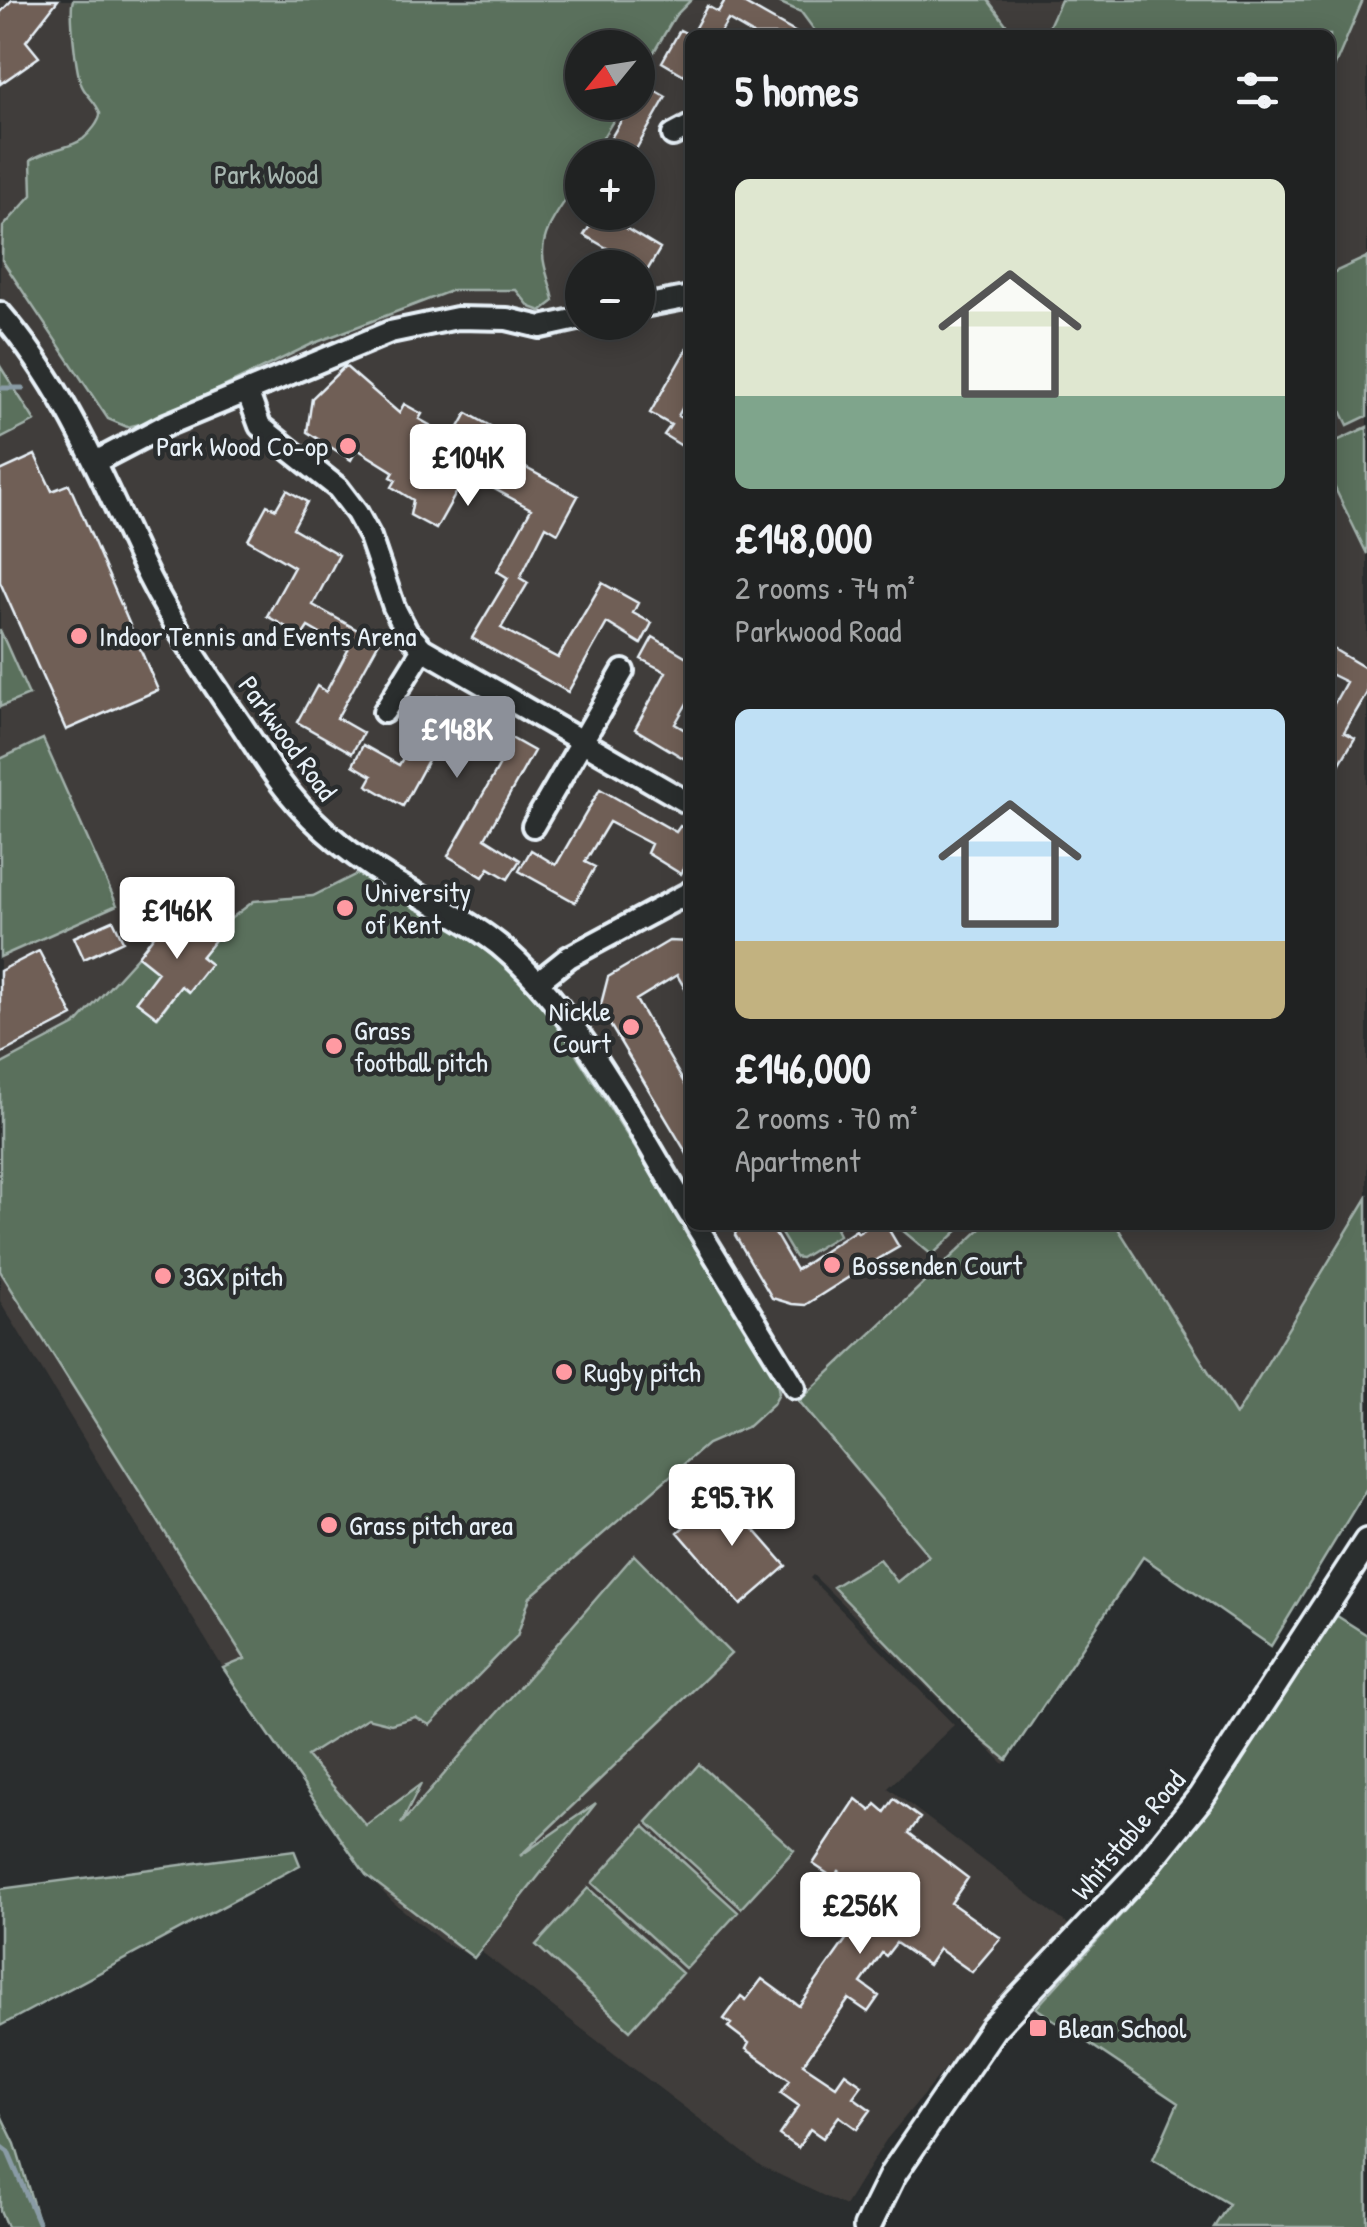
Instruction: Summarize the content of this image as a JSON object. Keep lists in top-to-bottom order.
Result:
{
  "streets": {
    "main road": ["Whitstable Road"],
    "street": ["Parkwood Road"]
  },
  "parks": ["Park Wood"],
  "places": {
    "other": [
      "Park Wood Co-op",
      "Indoor Tennis and Events Arena",
      "University of Kent",
      "Nickle Court",
      "Grass football pitch",
      "Bossenden Court",
      "3GX pitch",
      "Rugby pitch",
      "Grass pitch area"
    ],
    "transit": ["Blean School"]
  },
  "north": "bottom left",
  "page": {
    "map_buttons": ["+", "−"],
    "heading": "5 homes",
    "list": [
      {
        "name": "£148,000",
        "note": "2 rooms · 74 m² · Parkwood Road"
      },
      {
        "name": "£146,000",
        "note": "2 rooms · 70 m² · Apartment"
      }
    ],
    "price": [
      "£104K",
      "£148K",
      "£146K",
      "£95.7K",
      "£256K"
    ]
  }
}
